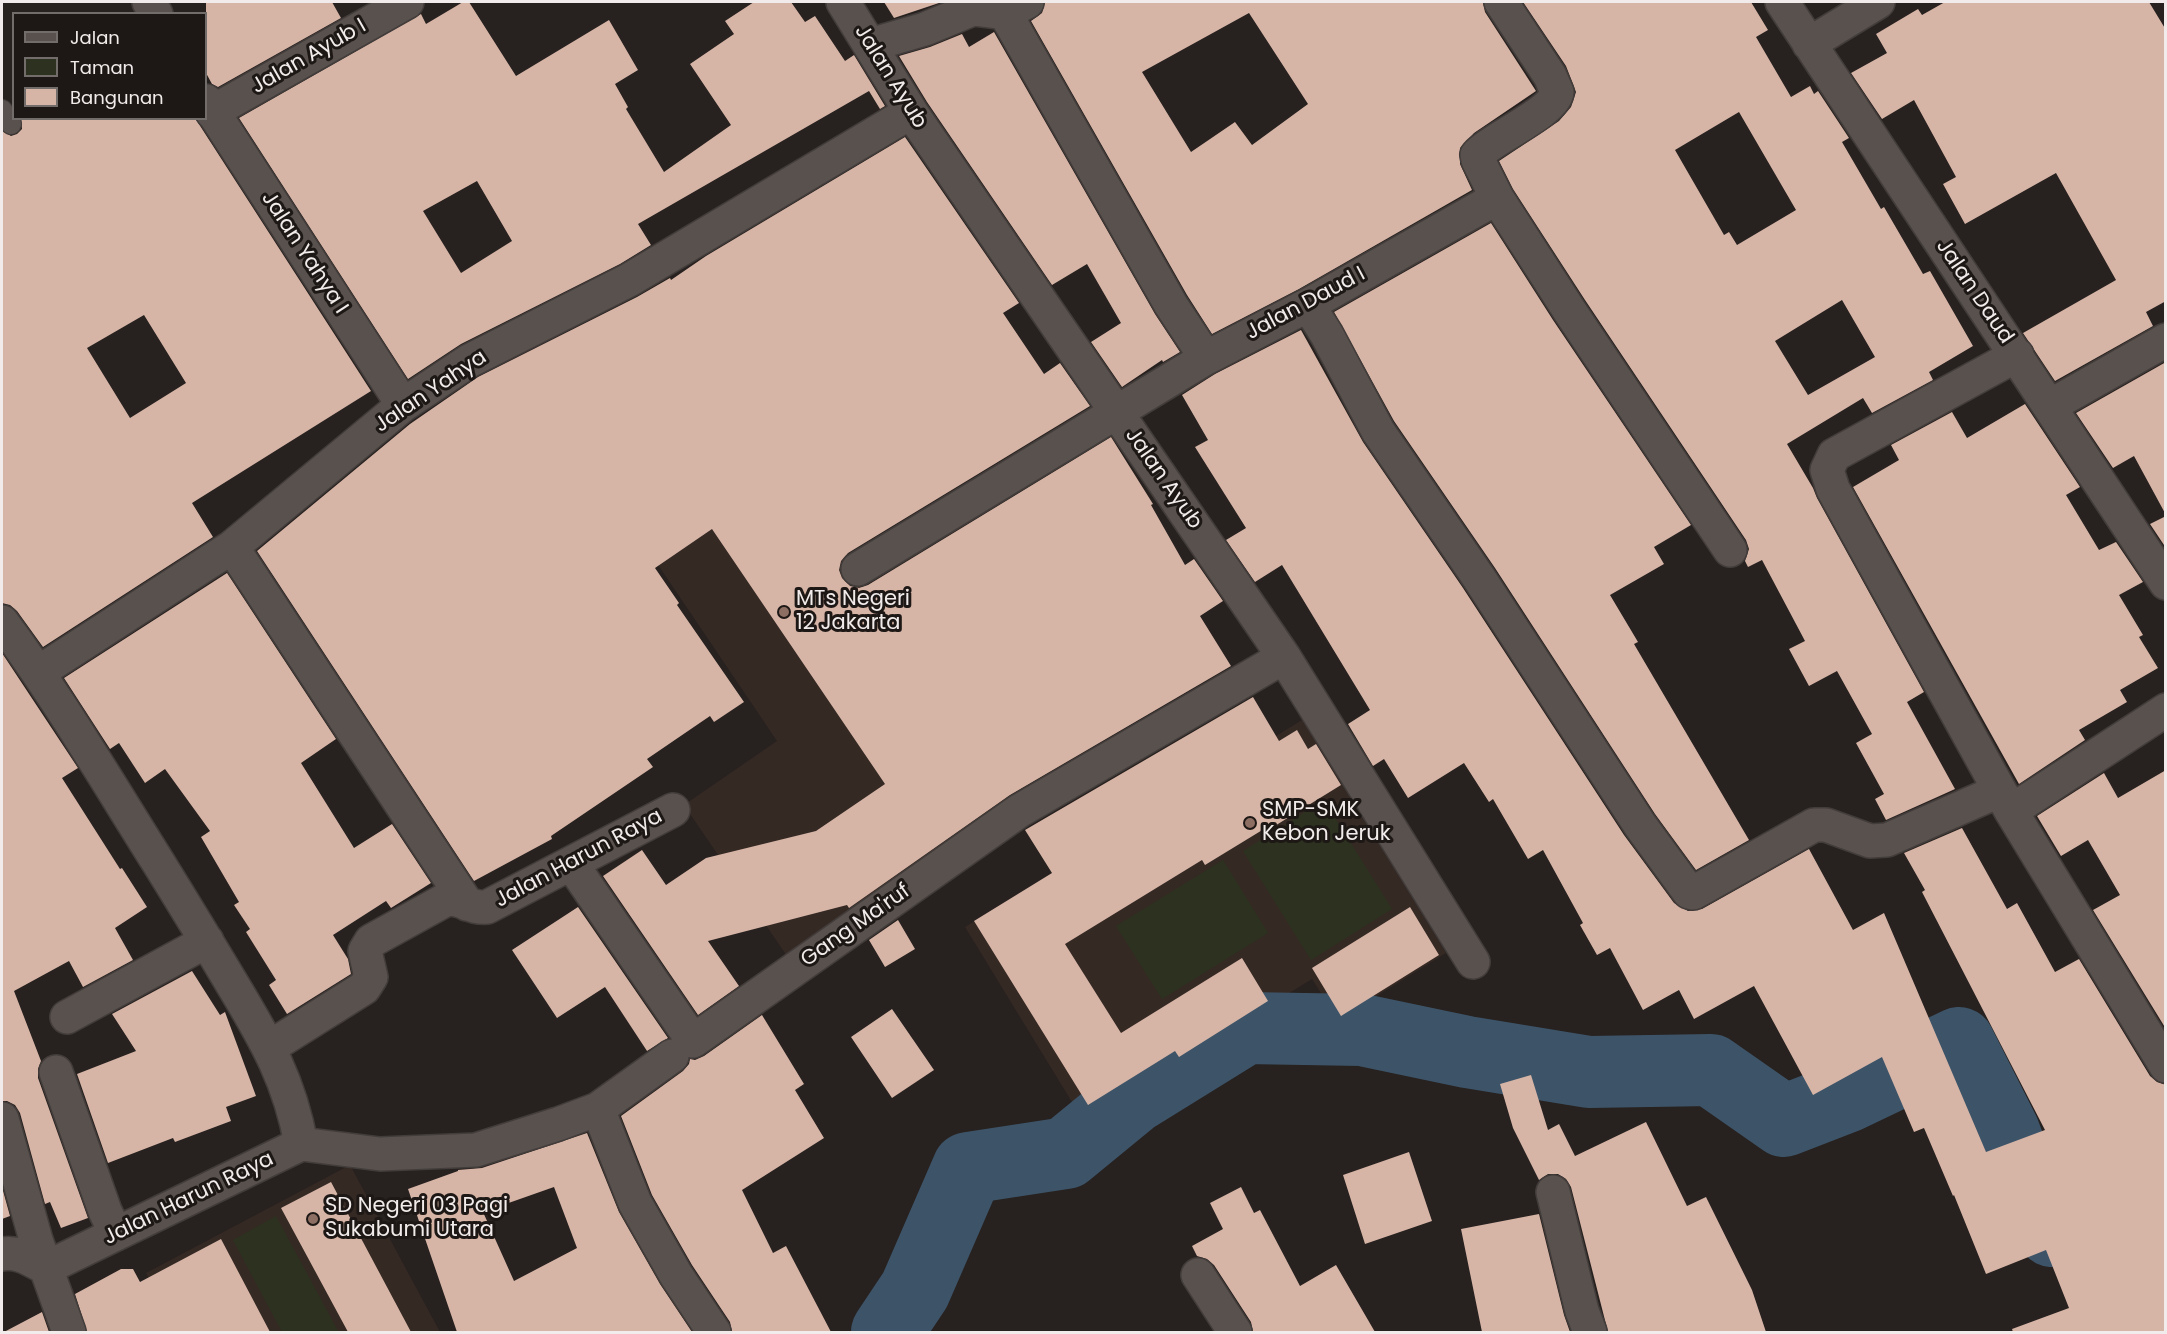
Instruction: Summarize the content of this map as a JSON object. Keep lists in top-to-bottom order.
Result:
{
  "streets": {
    "street": [
      "Jalan Ayub I",
      "Jalan Ayub",
      "Jalan Yahya I",
      "Jalan Daud",
      "Jalan Daud I",
      "Jalan Yahya",
      "Jalan Harun Raya",
      "Gang Ma'ruf"
    ]
  },
  "crossings": [
    ["Jalan Ayub I", "Jalan Yahya I"],
    ["Jalan Ayub", "Jalan Daud I"],
    ["Jalan Ayub", "Jalan Yahya"],
    ["Jalan Ayub", "Gang Ma'ruf"],
    ["Jalan Yahya I", "Jalan Yahya"],
    ["Jalan Harun Raya", "Gang Ma'ruf"]
  ],
  "places": ["MTs Negeri 12 Jakarta", "SMP-SMK Kebon Jeruk", "SD Negeri 03 Pagi Sukabumi Utara"],
  "legend": ["Jalan", "Taman", "Bangunan"]
}
